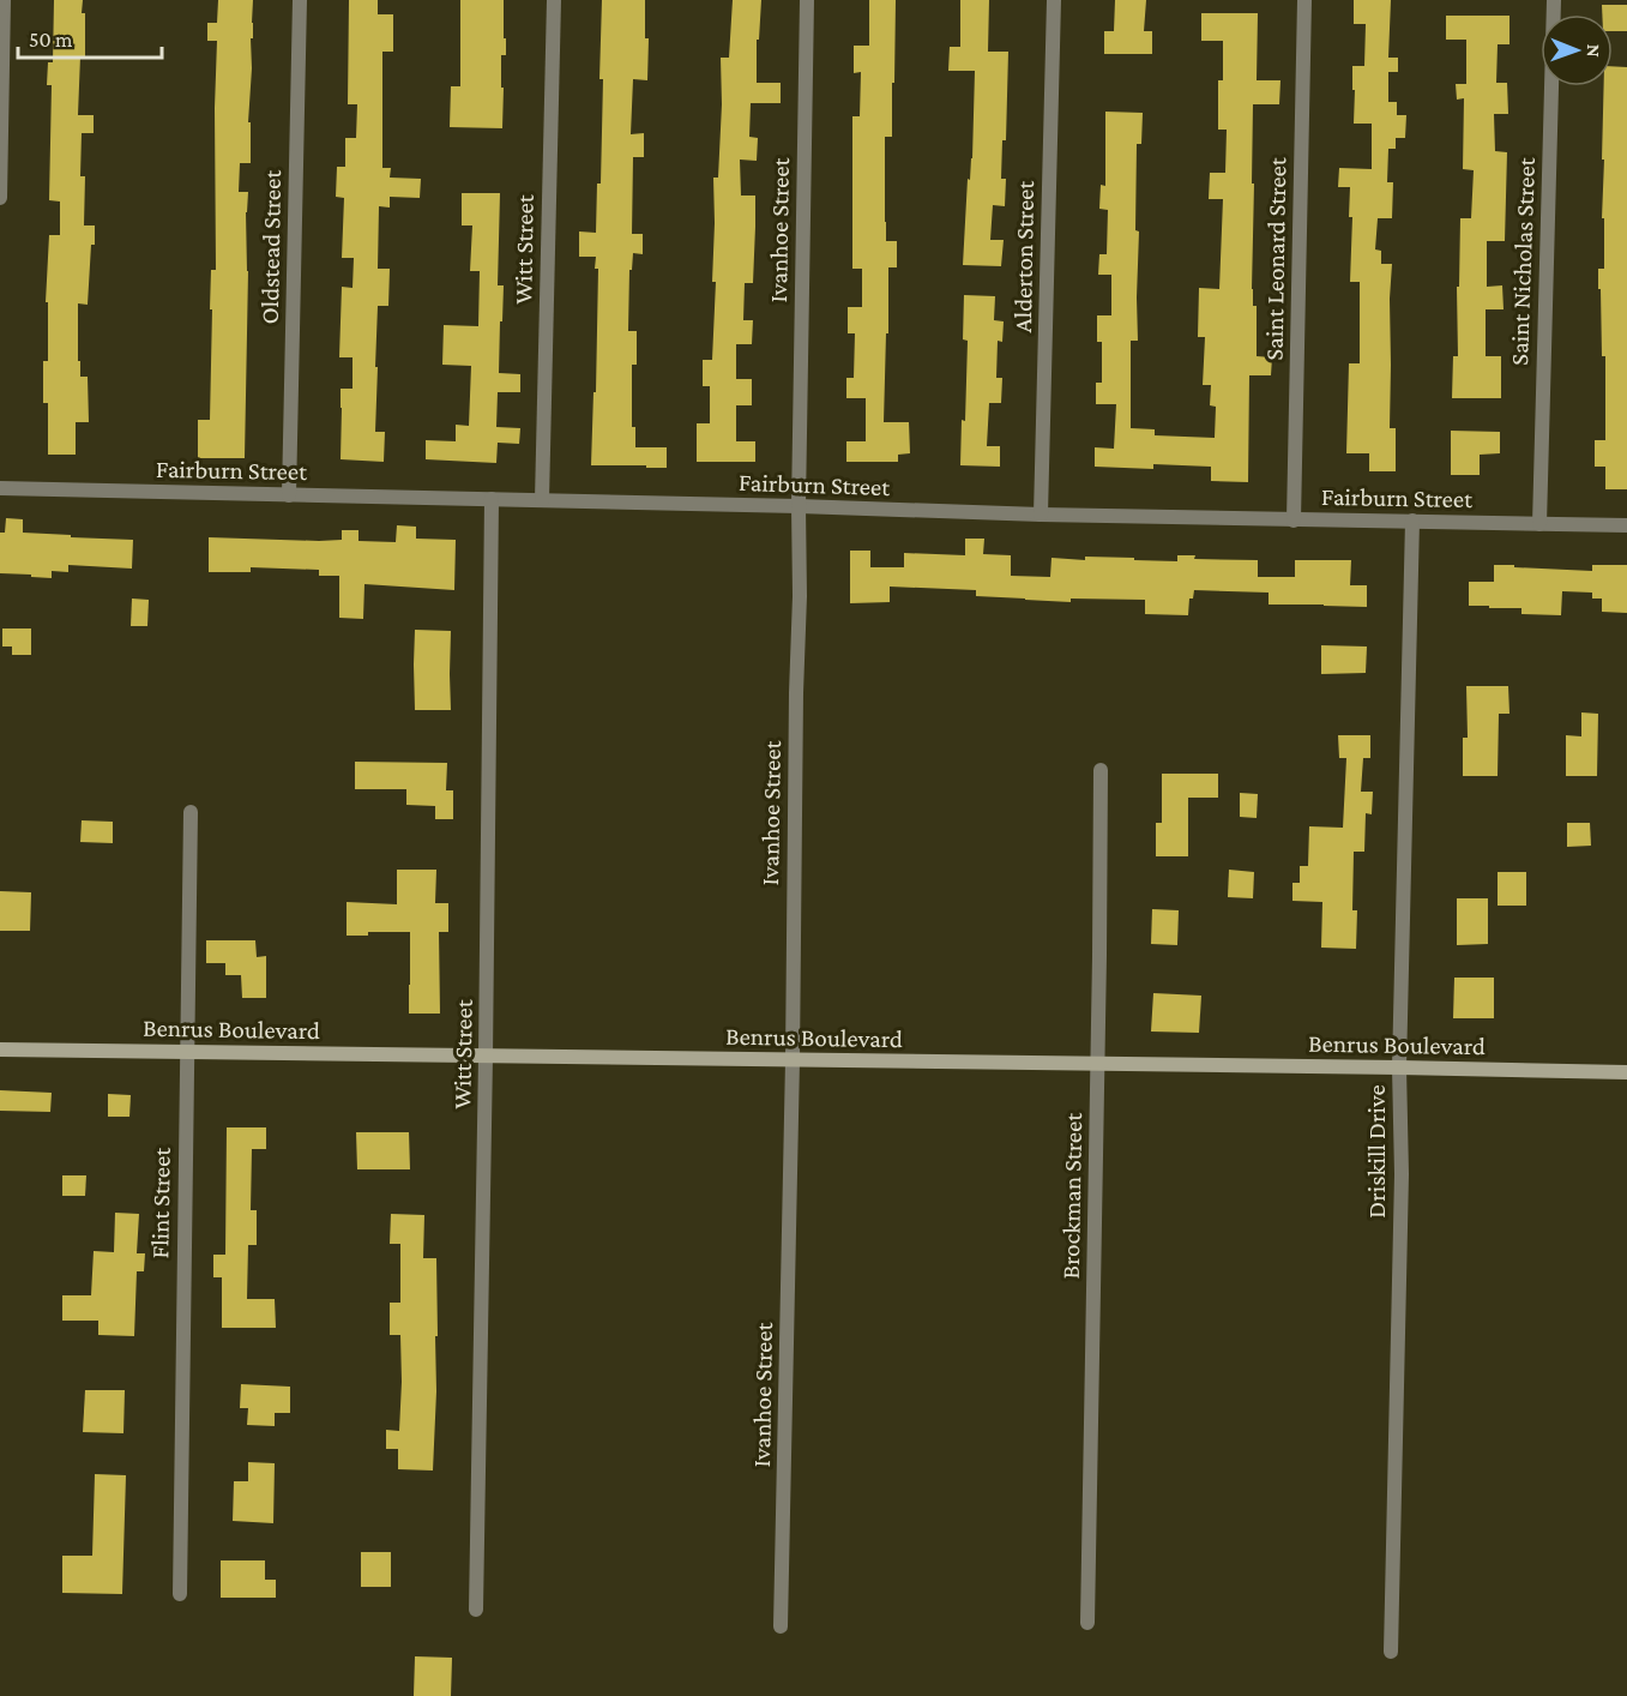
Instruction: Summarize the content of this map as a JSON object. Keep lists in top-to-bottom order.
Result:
{
  "streets": {
    "street": [
      "Ivanhoe Street",
      "Oldstead Street",
      "Witt Street",
      "Alderton Street",
      "Saint Leonard Street",
      "Saint Nicholas Street",
      "Fairburn Street",
      "Benrus Boulevard",
      "Driskill Drive",
      "Brockman Street",
      "Flint Street"
    ]
  },
  "crossings": [
    ["Ivanhoe Street", "Fairburn Street"],
    ["Ivanhoe Street", "Benrus Boulevard"],
    ["Oldstead Street", "Fairburn Street"],
    ["Witt Street", "Fairburn Street"],
    ["Witt Street", "Benrus Boulevard"],
    ["Alderton Street", "Fairburn Street"],
    ["Saint Leonard Street", "Fairburn Street"],
    ["Saint Nicholas Street", "Fairburn Street"],
    ["Fairburn Street", "Driskill Drive"],
    ["Benrus Boulevard", "Driskill Drive"],
    ["Benrus Boulevard", "Brockman Street"],
    ["Benrus Boulevard", "Flint Street"]
  ],
  "scale_bar": "50 m",
  "north": "right"
}
